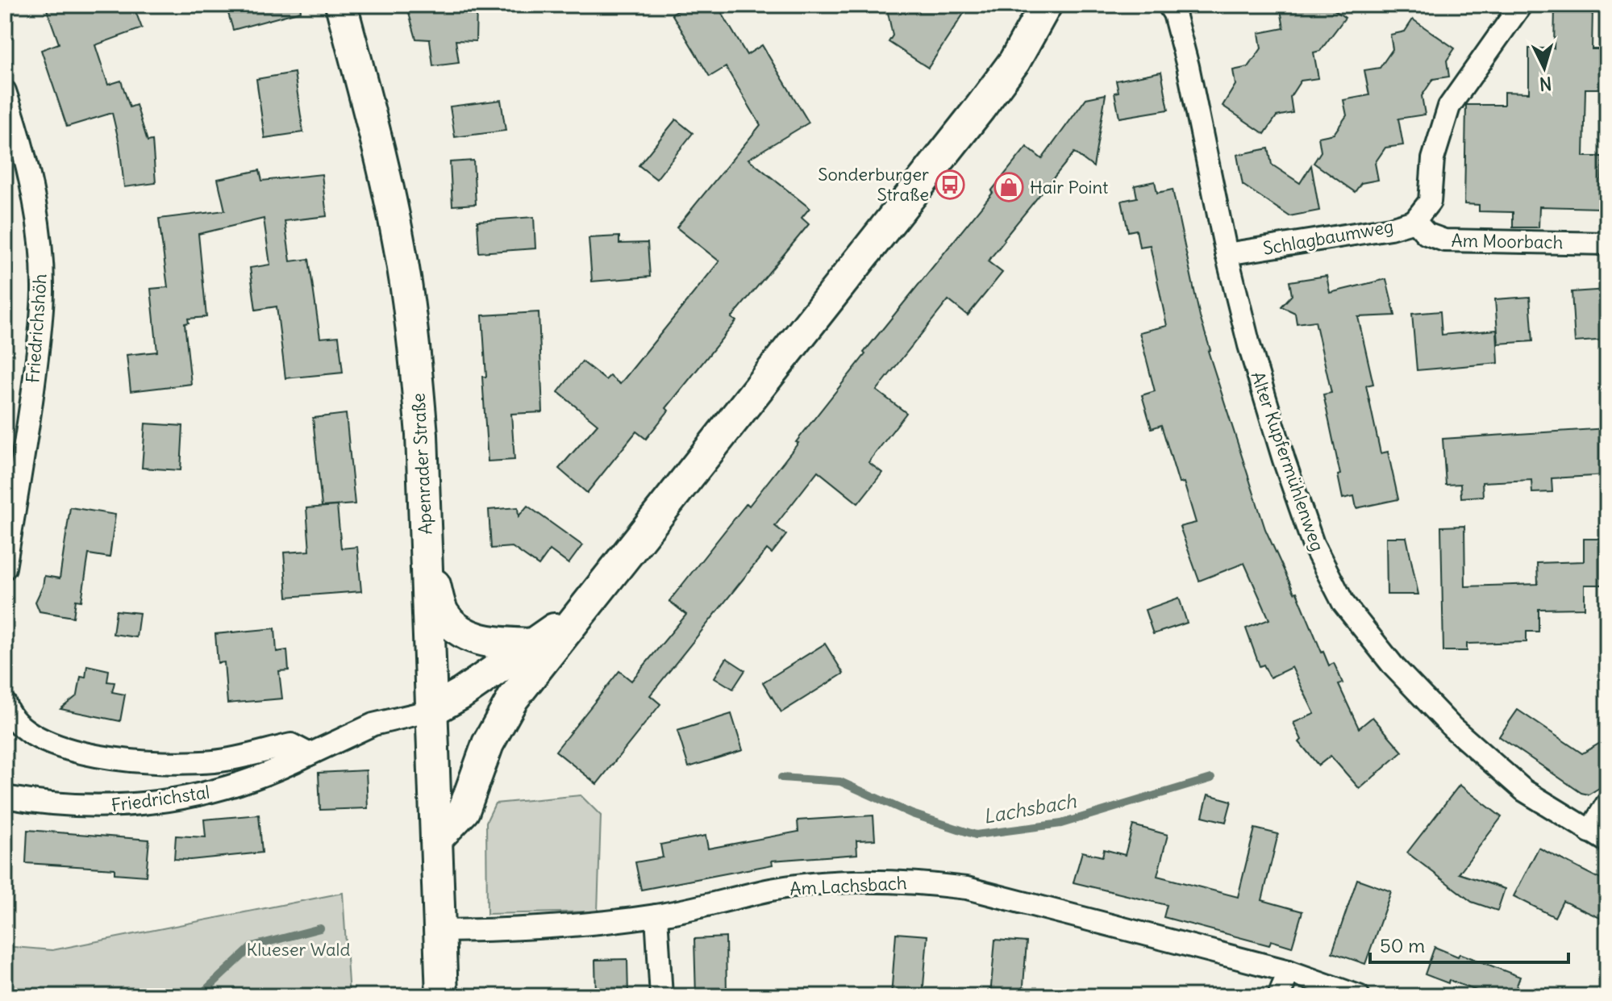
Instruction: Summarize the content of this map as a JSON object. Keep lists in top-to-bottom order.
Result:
{
  "streets": {
    "street": [
      "Schlagbaumweg",
      "Am Moorbach",
      "Friedrichshöh",
      "Alter Kupfermühlenweg",
      "Apenrader Straße",
      "Friedrichstal",
      "Am Lachsbach"
    ]
  },
  "crossings": [
    ["Schlagbaumweg", "Am Moorbach"],
    ["Schlagbaumweg", "Alter Kupfermühlenweg"],
    ["Apenrader Straße", "Am Lachsbach"]
  ],
  "water": ["Lachsbach"],
  "parks": ["Klueser Wald"],
  "places": {
    "bus stop": ["Sonderburger Straße"],
    "shop": ["Hair Point"]
  },
  "scale_bar": "50 m",
  "north": "bottom"
}
